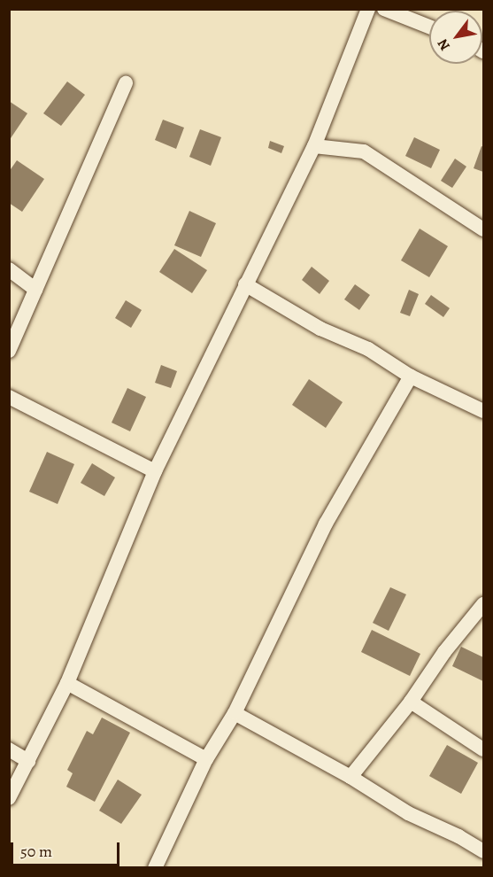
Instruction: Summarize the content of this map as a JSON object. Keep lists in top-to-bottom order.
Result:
{
  "scale_bar": "50 m",
  "north": "bottom left"
}
